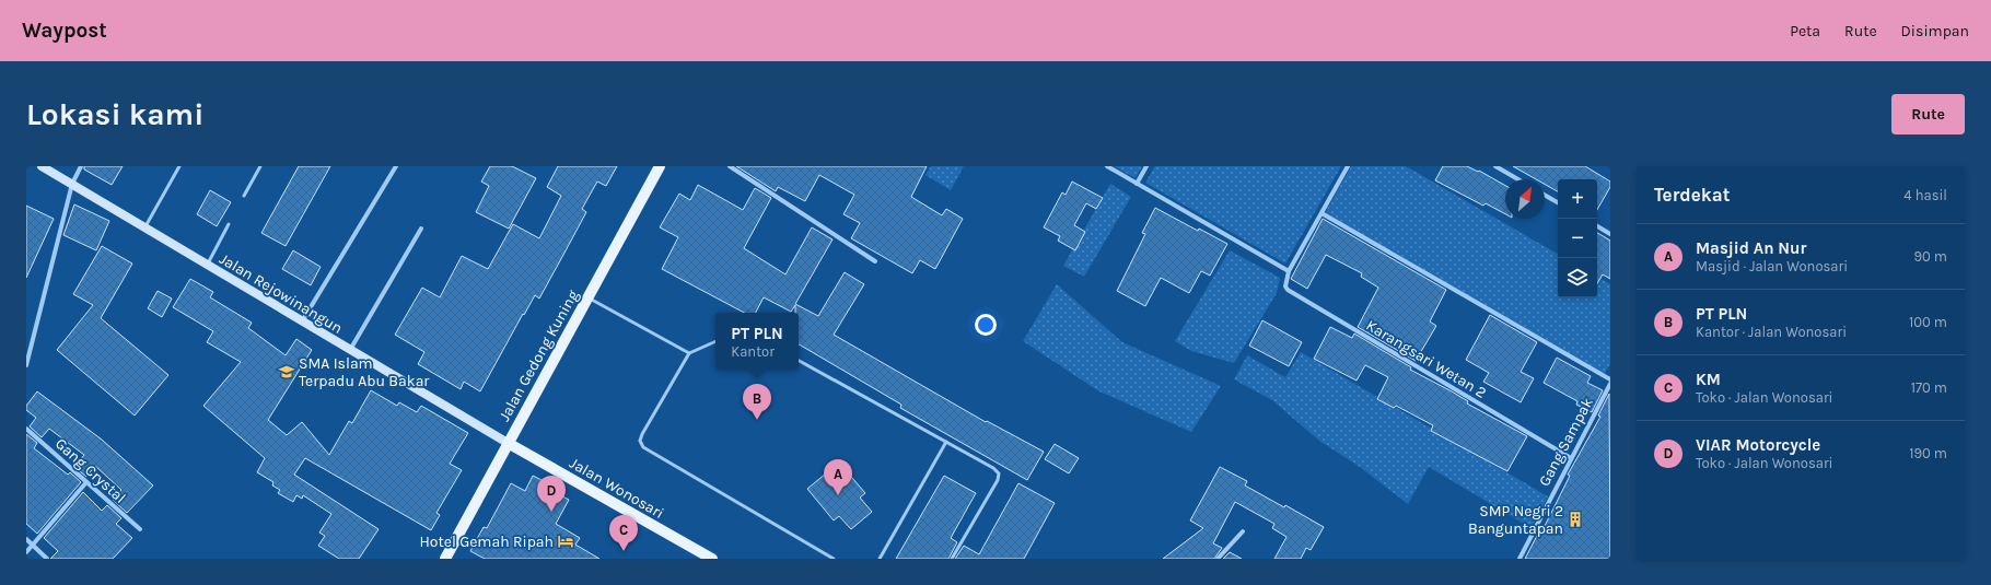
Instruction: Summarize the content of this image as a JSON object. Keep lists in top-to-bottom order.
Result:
{
  "streets": {
    "main road": ["Jalan Rejowinangun", "Jalan Gedong Kuning", "Jalan Wonosari"],
    "street": ["Karangsari Wetan 2", "Gang Sampak", "Gang Crystal"]
  },
  "crossings": [
    ["Jalan Rejowinangun", "Jalan Gedong Kuning"],
    ["Jalan Rejowinangun", "Jalan Wonosari"],
    ["Jalan Gedong Kuning", "Jalan Wonosari"],
    ["Karangsari Wetan 2", "Gang Sampak"]
  ],
  "places": {
    "school or university": ["SMA Islam Terpadu Abu Bakar"],
    "building": ["SMP Negri 2 Banguntapan"],
    "hotel": ["Hotel Gemah Ripah"]
  },
  "north": "top right",
  "page": {
    "header": "Waypost",
    "nav": ["Peta", "Rute", "Disimpan"],
    "buttons": "Rute",
    "title": "Lokasi kami",
    "heading": ["Terdekat", "4 hasil"],
    "map_buttons": ["+", "−"],
    "list": [
      {
        "mark": "A",
        "name": "Masjid An Nur",
        "note": "Masjid · Jalan Wonosari",
        "value": "90 m"
      },
      {
        "mark": "B",
        "name": "PT PLN",
        "note": "Kantor · Jalan Wonosari",
        "value": "100 m"
      },
      {
        "mark": "C",
        "name": "KM",
        "note": "Toko · Jalan Wonosari",
        "value": "170 m"
      },
      {
        "mark": "D",
        "name": "VIAR Motorcycle",
        "note": "Toko · Jalan Wonosari",
        "value": "190 m"
      }
    ],
    "popup": ["PT PLN", "Kantor"],
    "pins": [
      "B",
      "A",
      "D",
      "C"
    ]
  }
}
